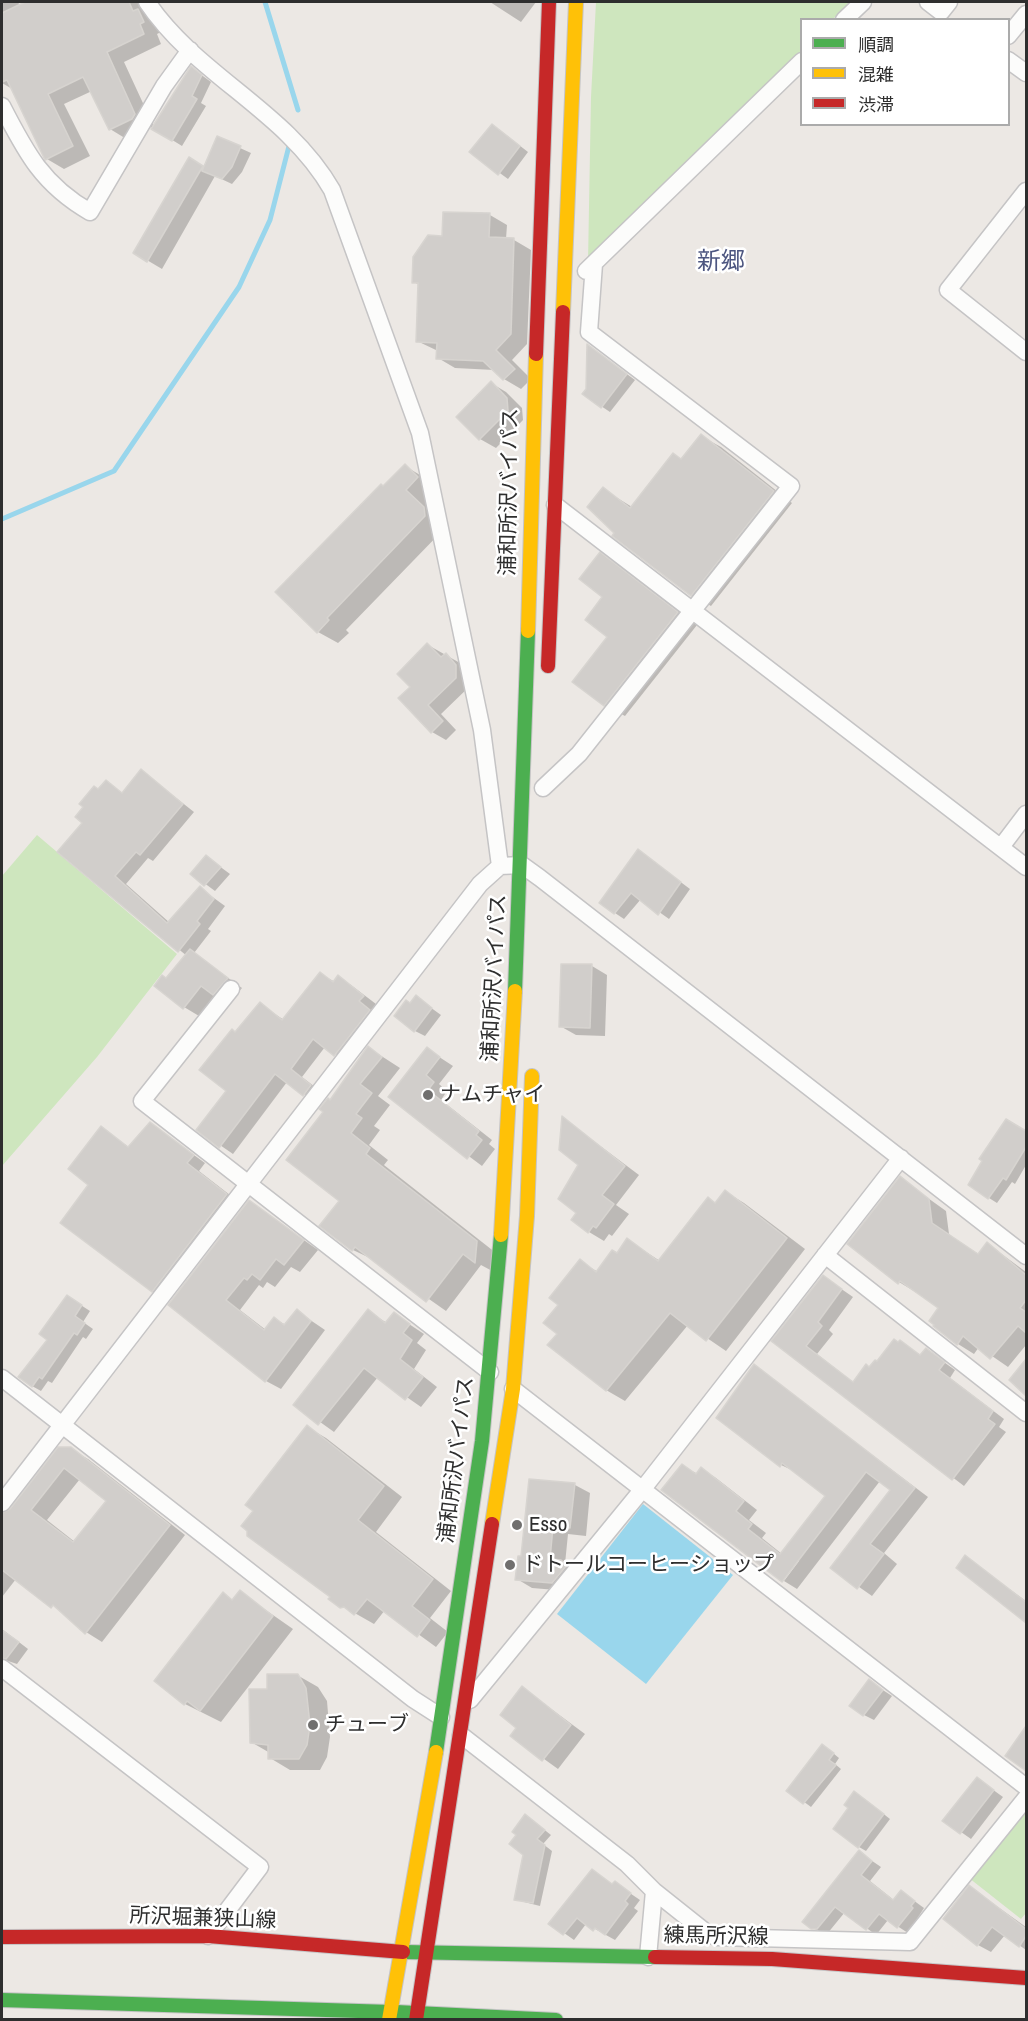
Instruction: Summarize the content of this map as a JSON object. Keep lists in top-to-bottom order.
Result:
{
  "streets": {
    "main road": ["浦和所沢バイパス", "所沢堀兼狭山線", "練馬所沢線"]
  },
  "crossings": [
    ["浦和所沢バイパス", "所沢堀兼狭山線"],
    ["浦和所沢バイパス", "練馬所沢線"],
    ["所沢堀兼狭山線", "練馬所沢線"]
  ],
  "districts": ["新郷"],
  "places": [
    "ナムチャイ",
    "Esso",
    "ドトールコーヒーショップ",
    "チューブ"
  ],
  "legend": ["順調", "混雑", "渋滞"]
}
